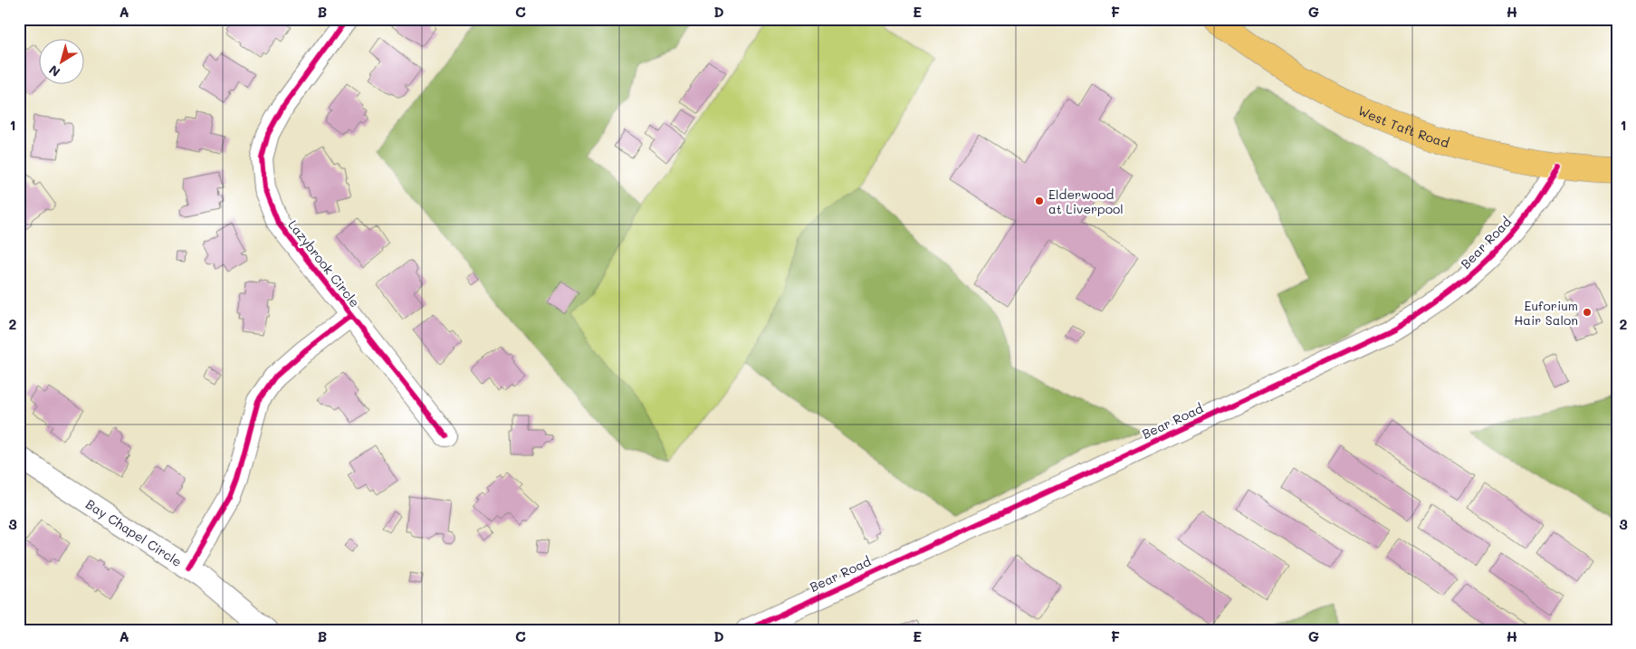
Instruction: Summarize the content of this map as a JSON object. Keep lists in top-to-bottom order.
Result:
{
  "streets": {
    "main road": ["West Taft Road"],
    "street": ["Bear Road", "Lazybrook Circle", "Bay Chapel Circle"]
  },
  "crossings": [
    ["West Taft Road", "Bear Road"]
  ],
  "places": ["Elderwood at Liverpool", "Euforium Hair Salon"],
  "north": "bottom left",
  "grid": {
    "columns": [
      "A",
      "B",
      "C",
      "D",
      "E",
      "F",
      "G",
      "H"
    ],
    "rows": ["1", "2", "3"]
  }
}
